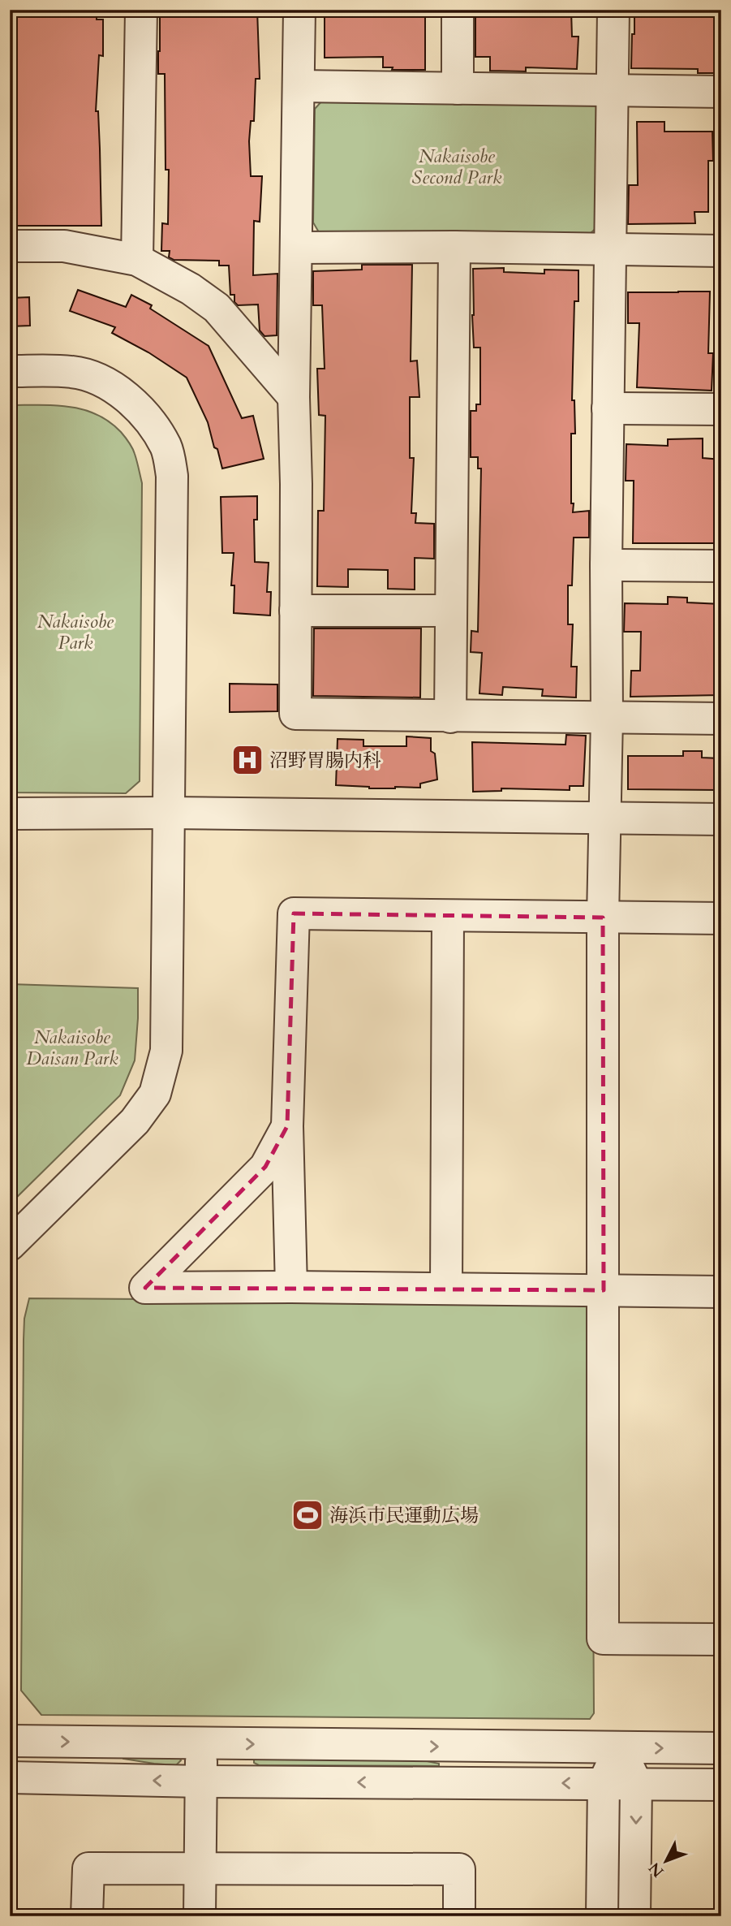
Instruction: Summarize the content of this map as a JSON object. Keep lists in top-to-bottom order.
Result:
{
  "parks": ["Nakaisobe Second Park", "Nakaisobe Park", "Nakaisobe Daisan Park"],
  "places": {
    "hospital": ["沼野胃腸内科"],
    "sports": ["海浜市民運動広場"]
  },
  "north": "bottom left"
}
